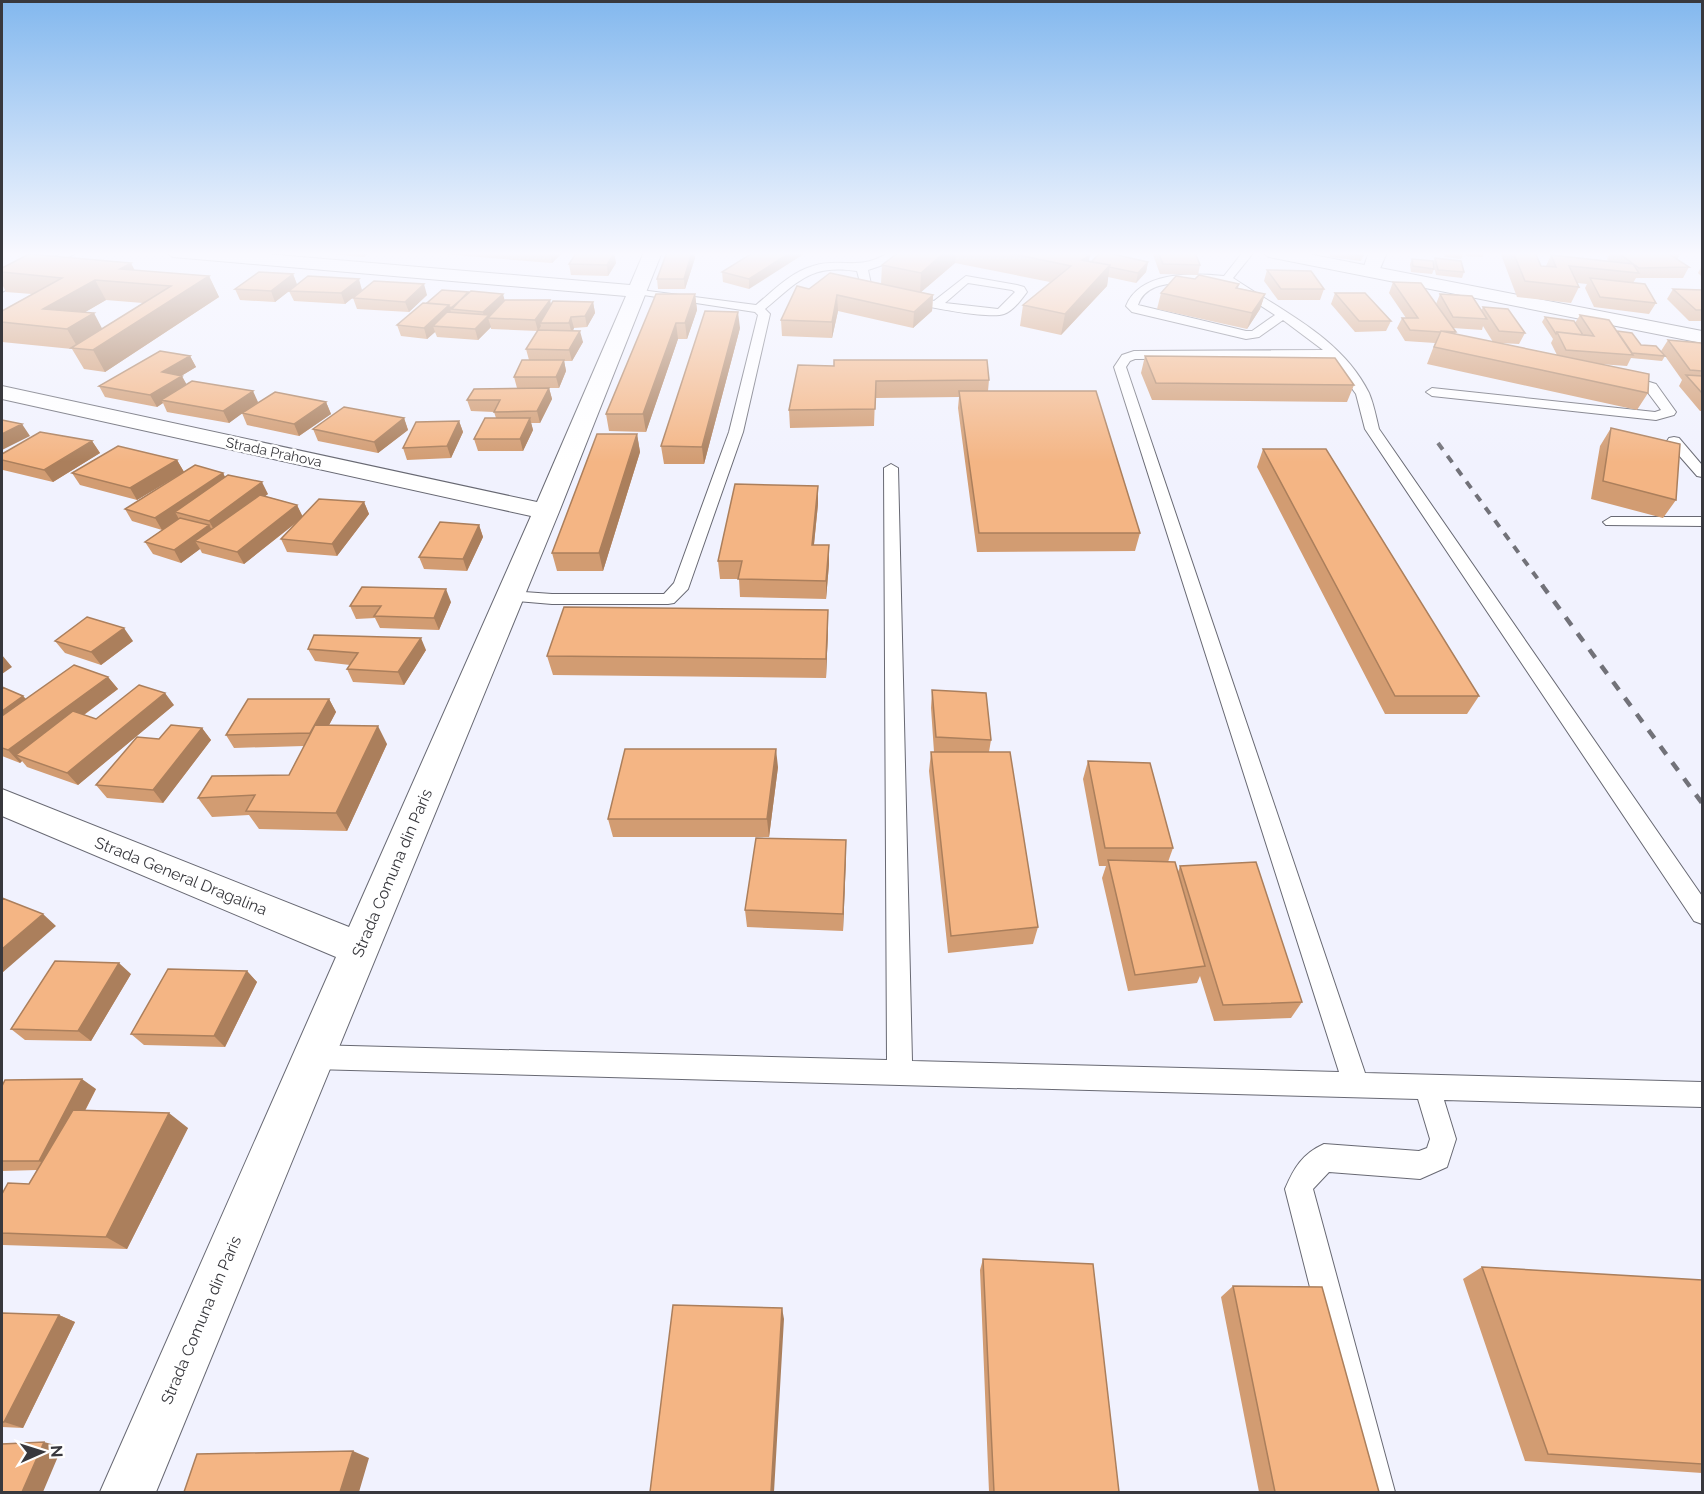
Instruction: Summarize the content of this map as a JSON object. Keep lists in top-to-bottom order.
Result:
{
  "streets": {
    "street": ["Strada Prahova", "Strada Comuna din Paris", "Strada General Dragalina"]
  },
  "crossings": [
    ["Strada Prahova", "Strada Comuna din Paris"],
    ["Strada Comuna din Paris", "Strada General Dragalina"]
  ],
  "north": "right"
}
